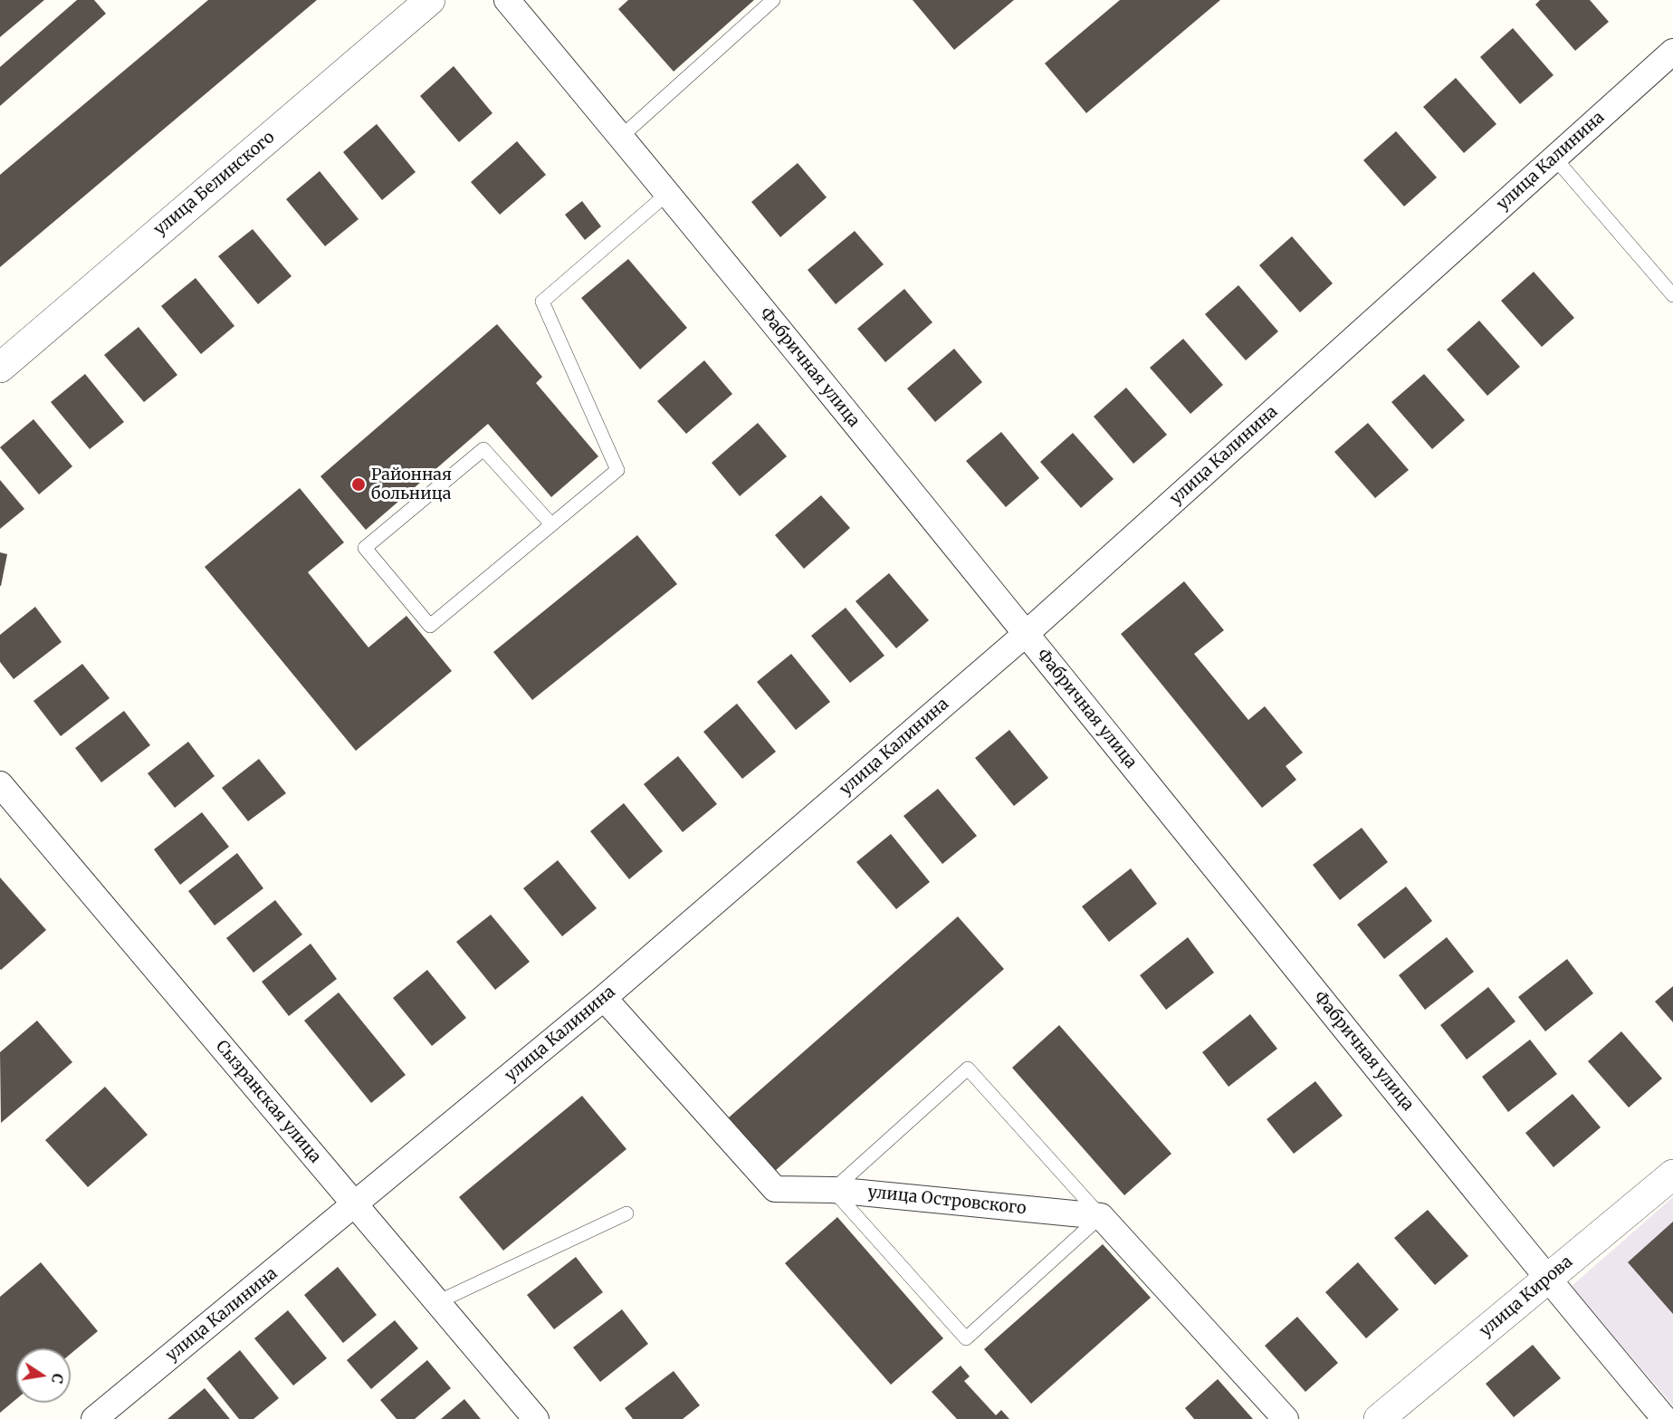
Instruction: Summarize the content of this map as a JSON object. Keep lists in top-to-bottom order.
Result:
{
  "streets": {
    "street": [
      "улица Калинина",
      "улица Белинского",
      "Фабричная улица",
      "Сызранская улица",
      "улица Островского",
      "улица Кирова"
    ]
  },
  "crossings": [
    ["улица Калинина", "Фабричная улица"],
    ["улица Калинина", "Сызранская улица"],
    ["улица Калинина", "улица Островского"],
    ["Фабричная улица", "улица Кирова"]
  ],
  "places": ["Районная больница"],
  "north": "right"
}
